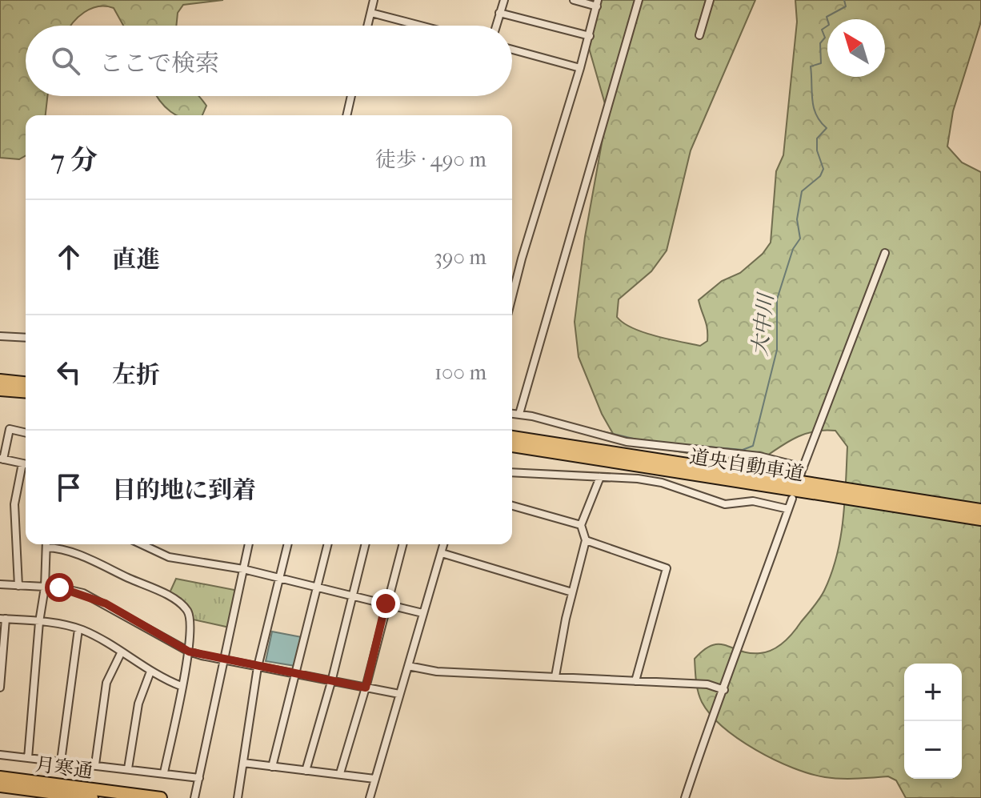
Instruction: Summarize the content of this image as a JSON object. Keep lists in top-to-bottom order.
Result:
{
  "streets": {
    "highway": ["道央自動車道", "月寒通"]
  },
  "water": ["大中川"],
  "north": "top left",
  "page": {
    "search": "ここで検索",
    "heading": ["7 分", "徒歩 · 490 m"],
    "list": [
      ["直進", "390 m"],
      ["左折", "100 m"],
      "目的地に到着"
    ],
    "map_buttons": ["+", "−"]
  }
}
